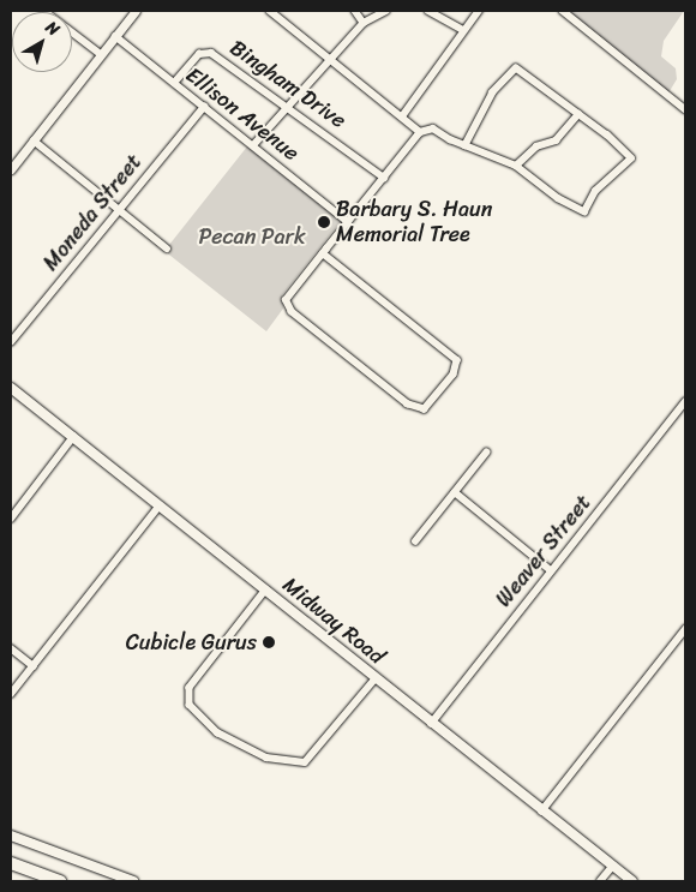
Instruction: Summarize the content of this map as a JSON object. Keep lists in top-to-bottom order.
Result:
{
  "streets": {
    "main road": ["Midway Road"],
    "street": [
      "Bingham Drive",
      "Ellison Avenue",
      "Moneda Street",
      "Weaver Street"
    ]
  },
  "crossings": [
    ["Bingham Drive", "Ellison Avenue"],
    ["Ellison Avenue", "Moneda Street"],
    ["Weaver Street", "Midway Road"]
  ],
  "parks": ["Pecan Park"],
  "places": ["Barbary S. Haun Memorial Tree", "Cubicle Gurus"],
  "north": "top right"
}
